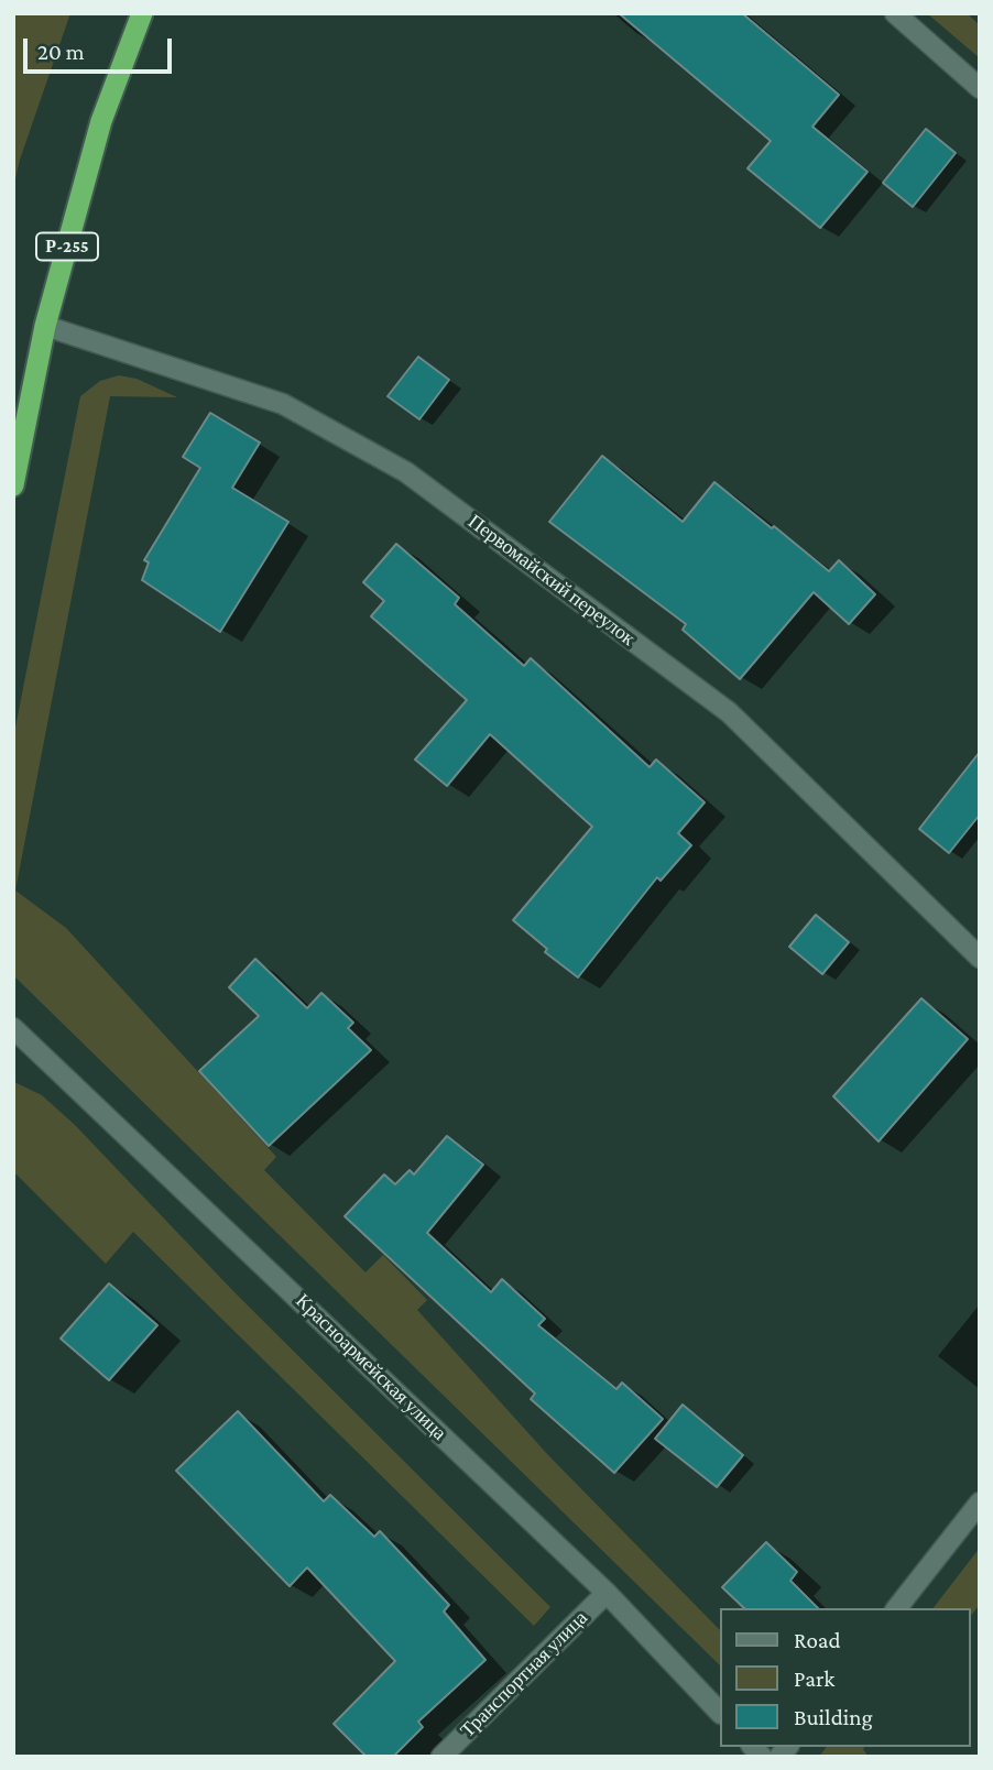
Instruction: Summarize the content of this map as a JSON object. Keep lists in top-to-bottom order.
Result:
{
  "streets": {
    "highway": ["Р-255"],
    "street": ["Первомайский переулок", "Красноармейская улица", "Транспортная улица"]
  },
  "crossings": [
    ["Р-255", "Первомайский переулок"],
    ["Красноармейская улица", "Транспортная улица"]
  ],
  "legend": ["Road", "Park", "Building"],
  "scale_bar": "20 m"
}
